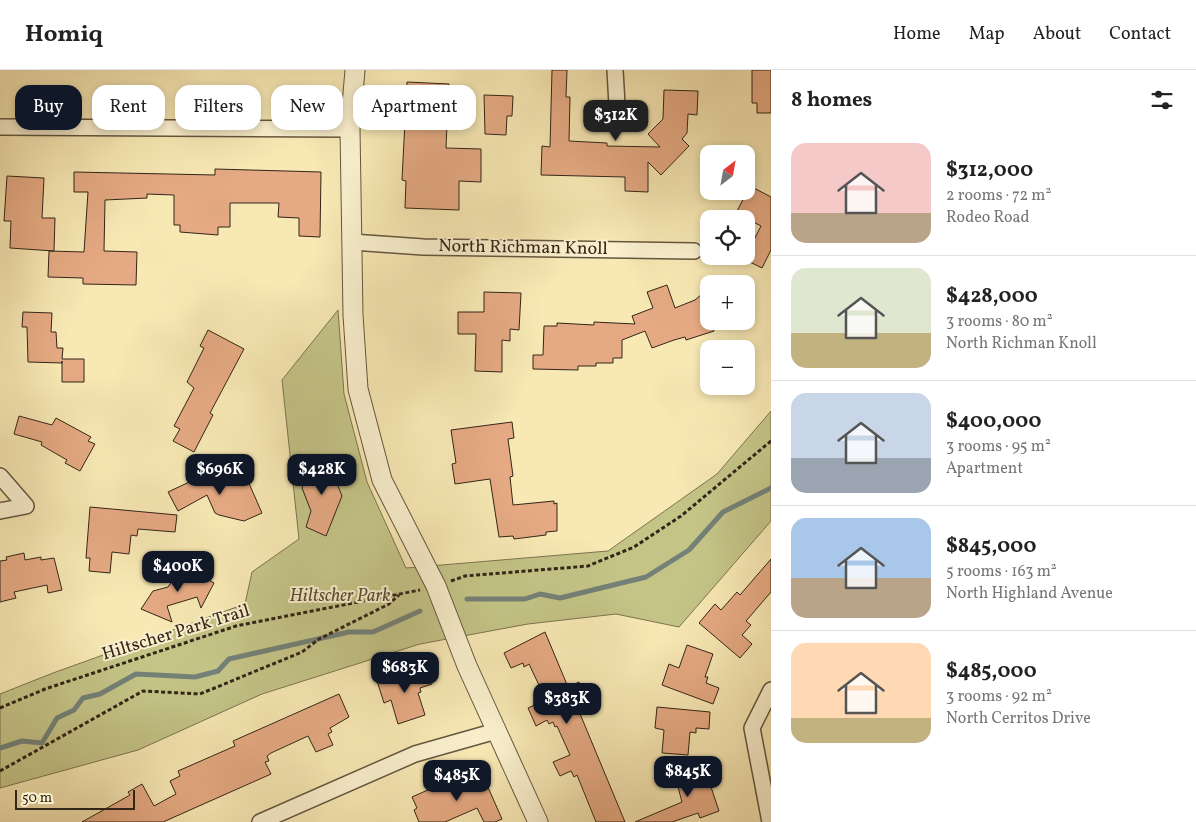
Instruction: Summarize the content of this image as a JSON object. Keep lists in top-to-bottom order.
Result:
{
  "streets": {
    "street": ["North Richman Knoll"],
    "path": ["Hiltscher Park Trail"]
  },
  "parks": ["Hiltscher Park"],
  "scale_bar": "50 m",
  "north": "top right",
  "page": {
    "header": "Homiq",
    "nav": [
      "Home",
      "Map",
      "About",
      "Contact"
    ],
    "heading": "8 homes",
    "chip": [
      "Buy",
      "Rent",
      "Filters",
      "New",
      "Apartment"
    ],
    "price": [
      "$312K",
      "$696K",
      "$428K",
      "$400K",
      "$683K",
      "$383K",
      "$845K",
      "$485K"
    ],
    "list": [
      {
        "name": "$312,000",
        "note": "2 rooms · 72 m² · Rodeo Road"
      },
      {
        "name": "$428,000",
        "note": "3 rooms · 80 m² · North Richman Knoll"
      },
      {
        "name": "$400,000",
        "note": "3 rooms · 95 m² · Apartment"
      },
      {
        "name": "$845,000",
        "note": "5 rooms · 163 m² · North Highland Avenue"
      },
      {
        "name": "$485,000",
        "note": "3 rooms · 92 m² · North Cerritos Drive"
      }
    ],
    "map_buttons": ["+", "−"],
    "scale": "50 m"
  }
}
